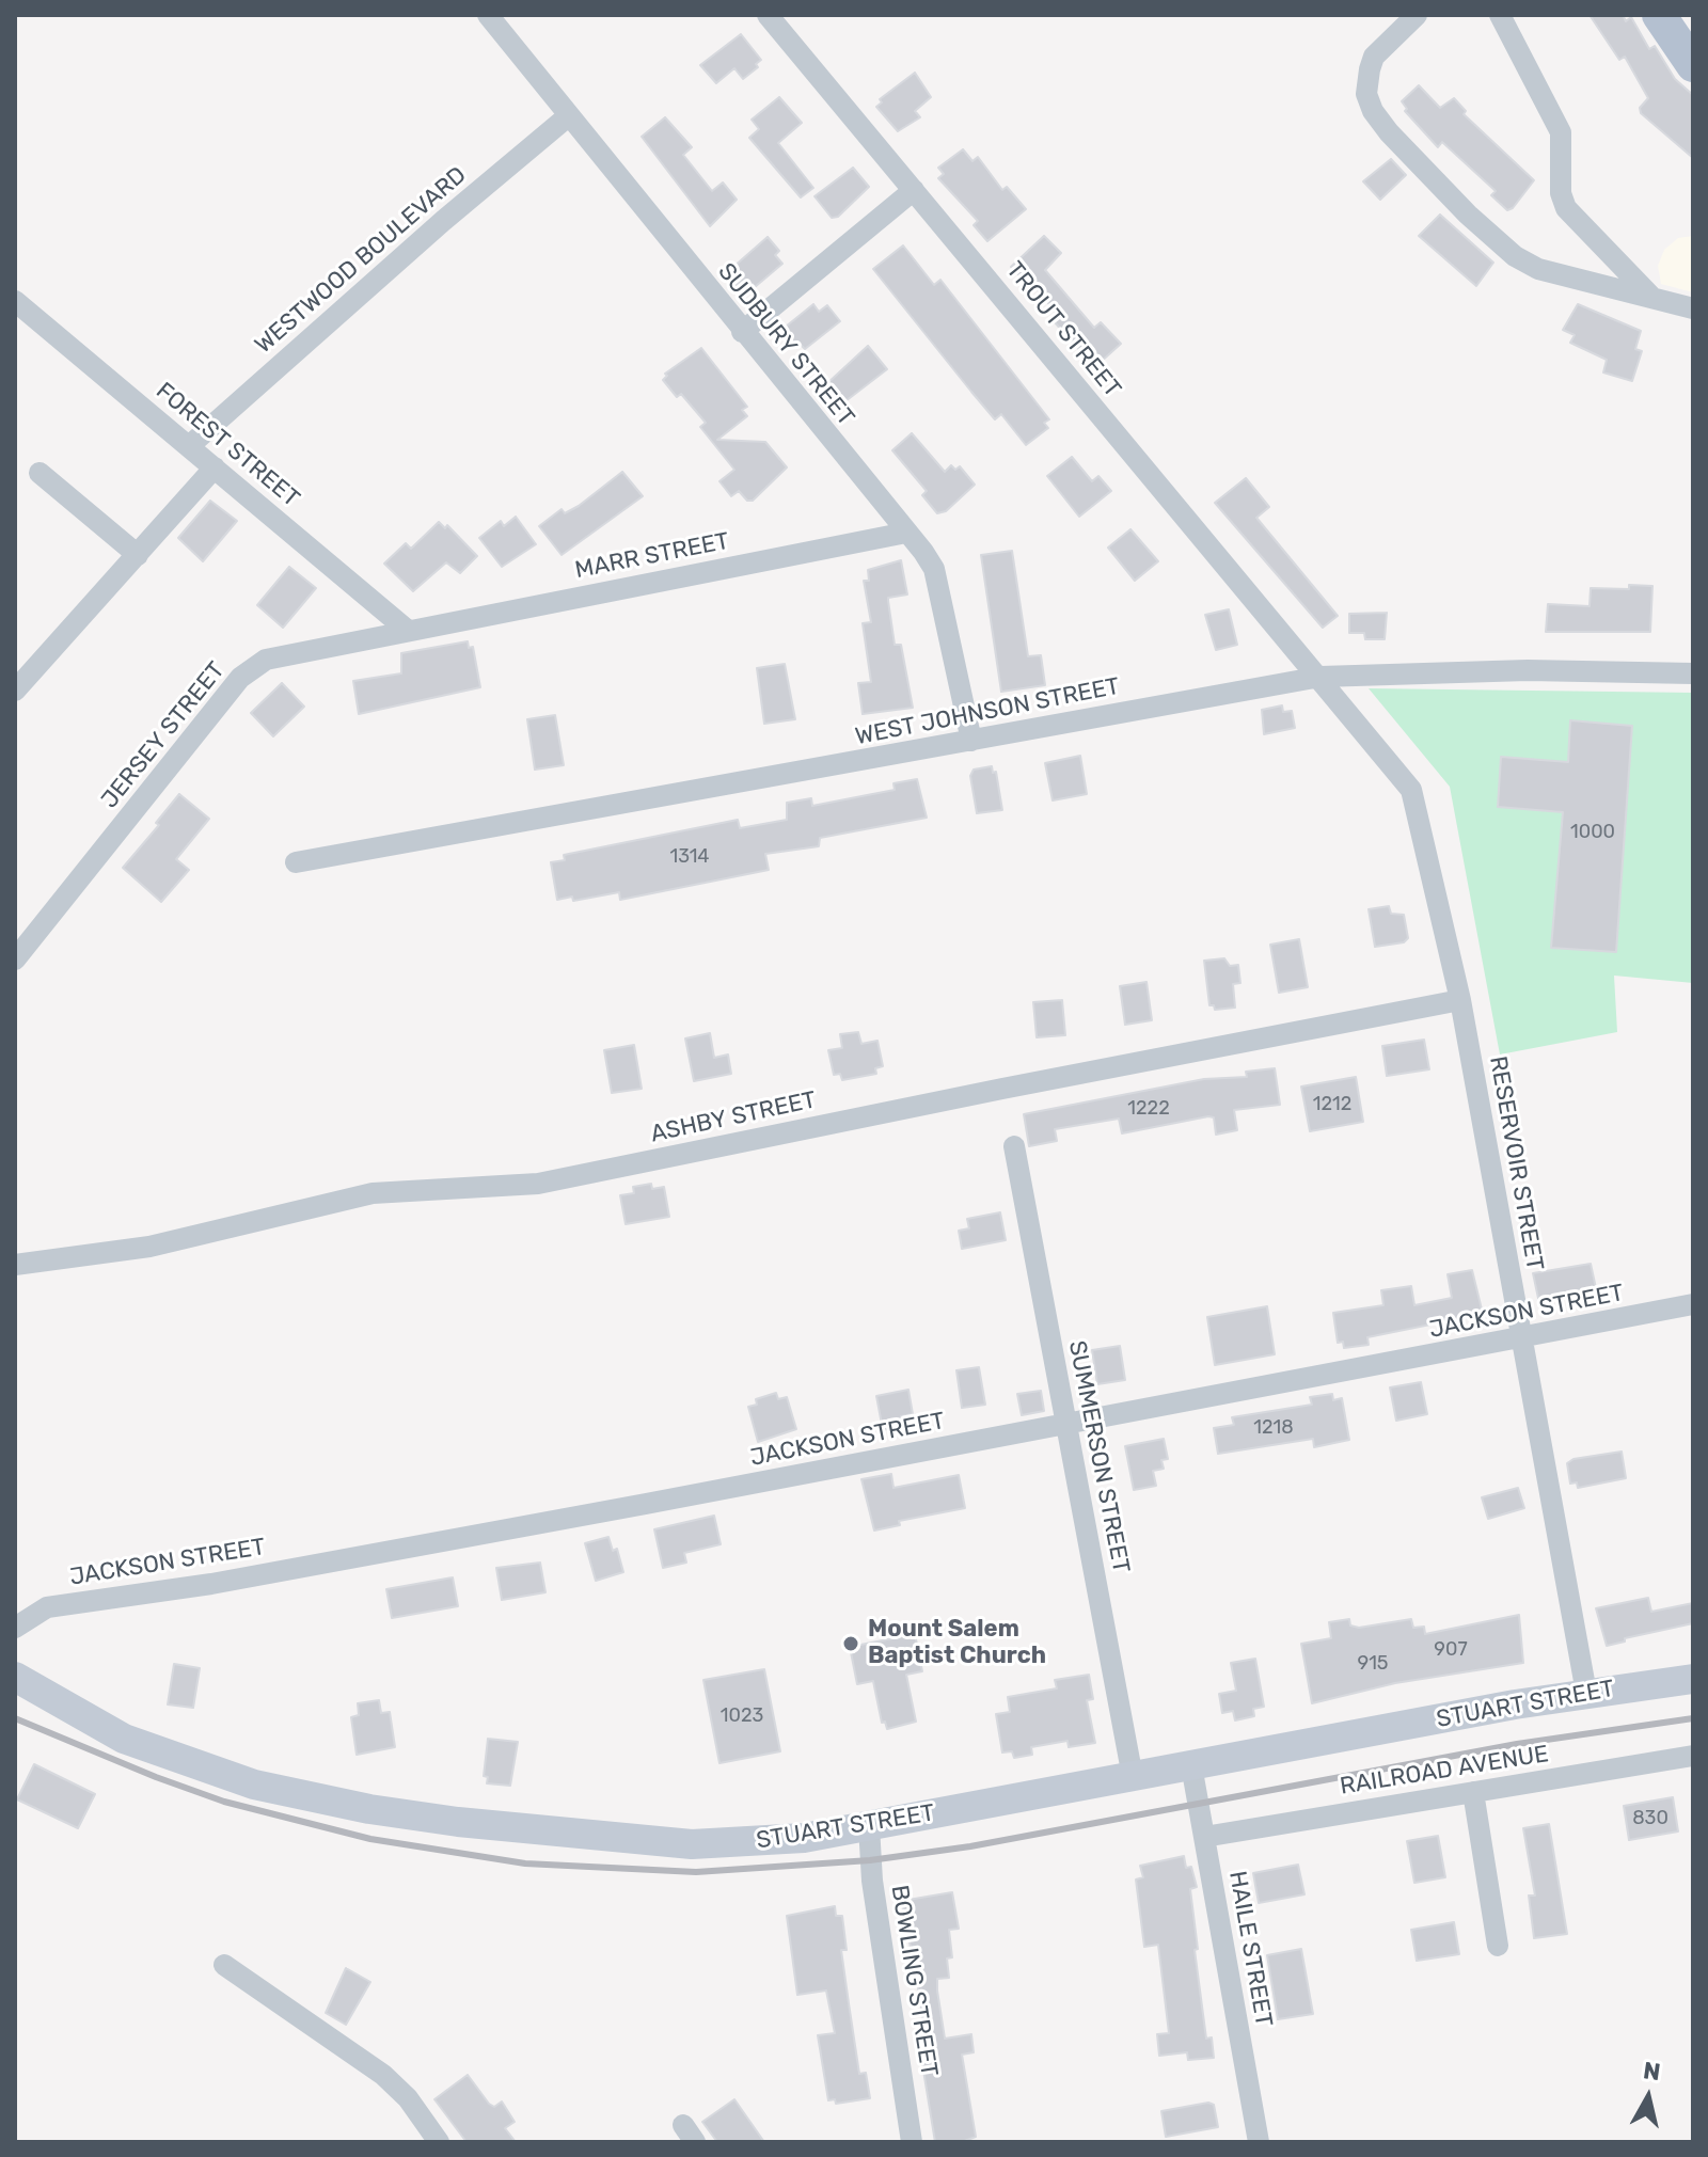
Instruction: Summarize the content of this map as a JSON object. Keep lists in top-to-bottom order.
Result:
{
  "streets": {
    "street": [
      "WESTWOOD BOULEVARD",
      "TROUT STREET",
      "SUDBURY STREET",
      "FOREST STREET",
      "MARR STREET",
      "WEST JOHNSON STREET",
      "JERSEY STREET",
      "ASHBY STREET",
      "RESERVOIR STREET",
      "JACKSON STREET",
      "SUMMERSON STREET",
      "STUART STREET",
      "RAILROAD AVENUE",
      "HAILE STREET",
      "BOWLING STREET"
    ]
  },
  "crossings": [
    ["WESTWOOD BOULEVARD", "SUDBURY STREET"],
    ["WESTWOOD BOULEVARD", "FOREST STREET"],
    ["TROUT STREET", "WEST JOHNSON STREET"],
    ["TROUT STREET", "RESERVOIR STREET"],
    ["SUDBURY STREET", "MARR STREET"],
    ["SUDBURY STREET", "WEST JOHNSON STREET"],
    ["FOREST STREET", "MARR STREET"],
    ["FOREST STREET", "JERSEY STREET"],
    ["MARR STREET", "JERSEY STREET"],
    ["WEST JOHNSON STREET", "RESERVOIR STREET"],
    ["ASHBY STREET", "RESERVOIR STREET"],
    ["RESERVOIR STREET", "JACKSON STREET"],
    ["RESERVOIR STREET", "STUART STREET"],
    ["JACKSON STREET", "SUMMERSON STREET"],
    ["SUMMERSON STREET", "STUART STREET"],
    ["STUART STREET", "HAILE STREET"],
    ["STUART STREET", "BOWLING STREET"],
    ["RAILROAD AVENUE", "HAILE STREET"]
  ],
  "places": ["Mount Salem Baptist Church"],
  "house_numbers": [
    "1000",
    "1314",
    "1212",
    "1222",
    "1218",
    "907",
    "915",
    "1023",
    "830"
  ],
  "north": "top"
}
